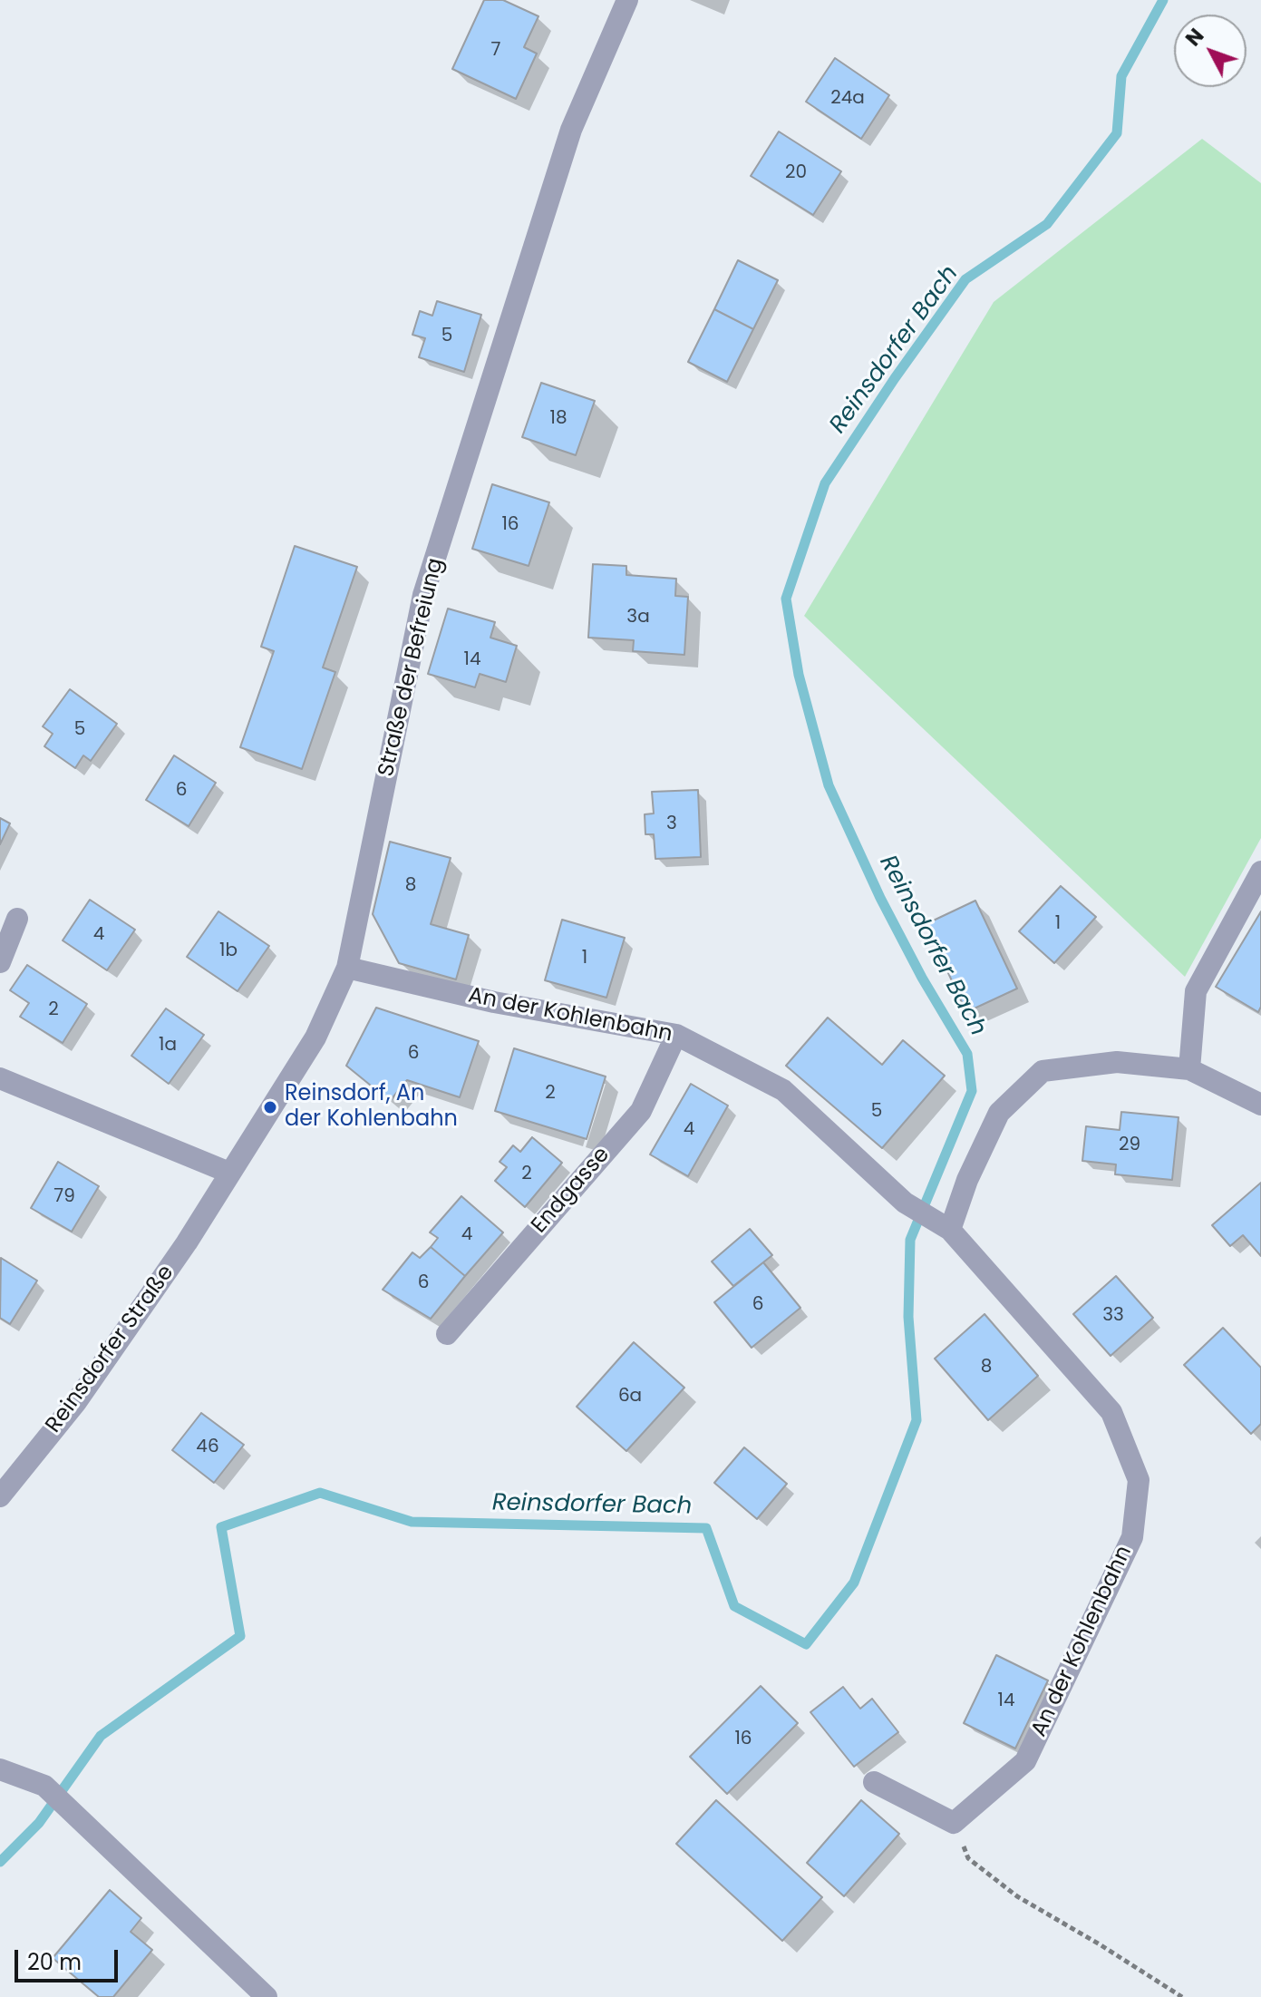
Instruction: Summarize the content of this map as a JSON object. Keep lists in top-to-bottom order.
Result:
{
  "streets": {
    "street": [
      "Straße der Befreiung",
      "An der Kohlenbahn",
      "Endgasse",
      "Reinsdorfer Straße"
    ]
  },
  "crossings": [
    ["Straße der Befreiung", "An der Kohlenbahn"],
    ["Straße der Befreiung", "Reinsdorfer Straße"],
    ["An der Kohlenbahn", "Endgasse"]
  ],
  "water": ["Reinsdorfer Bach"],
  "places": ["Reinsdorf, An der Kohlenbahn"],
  "house_numbers": [
    "7",
    "24a",
    "20",
    "5",
    "18",
    "16",
    "3a",
    "14",
    "5",
    "6",
    "3",
    "8",
    "1",
    "4",
    "1b",
    "1",
    "2",
    "1a",
    "6",
    "2",
    "5",
    "4",
    "29",
    "2",
    "79",
    "4",
    "6",
    "6",
    "33",
    "8",
    "6a",
    "46",
    "14",
    "16"
  ],
  "scale_bar": "20 m",
  "north": "top left"
}
